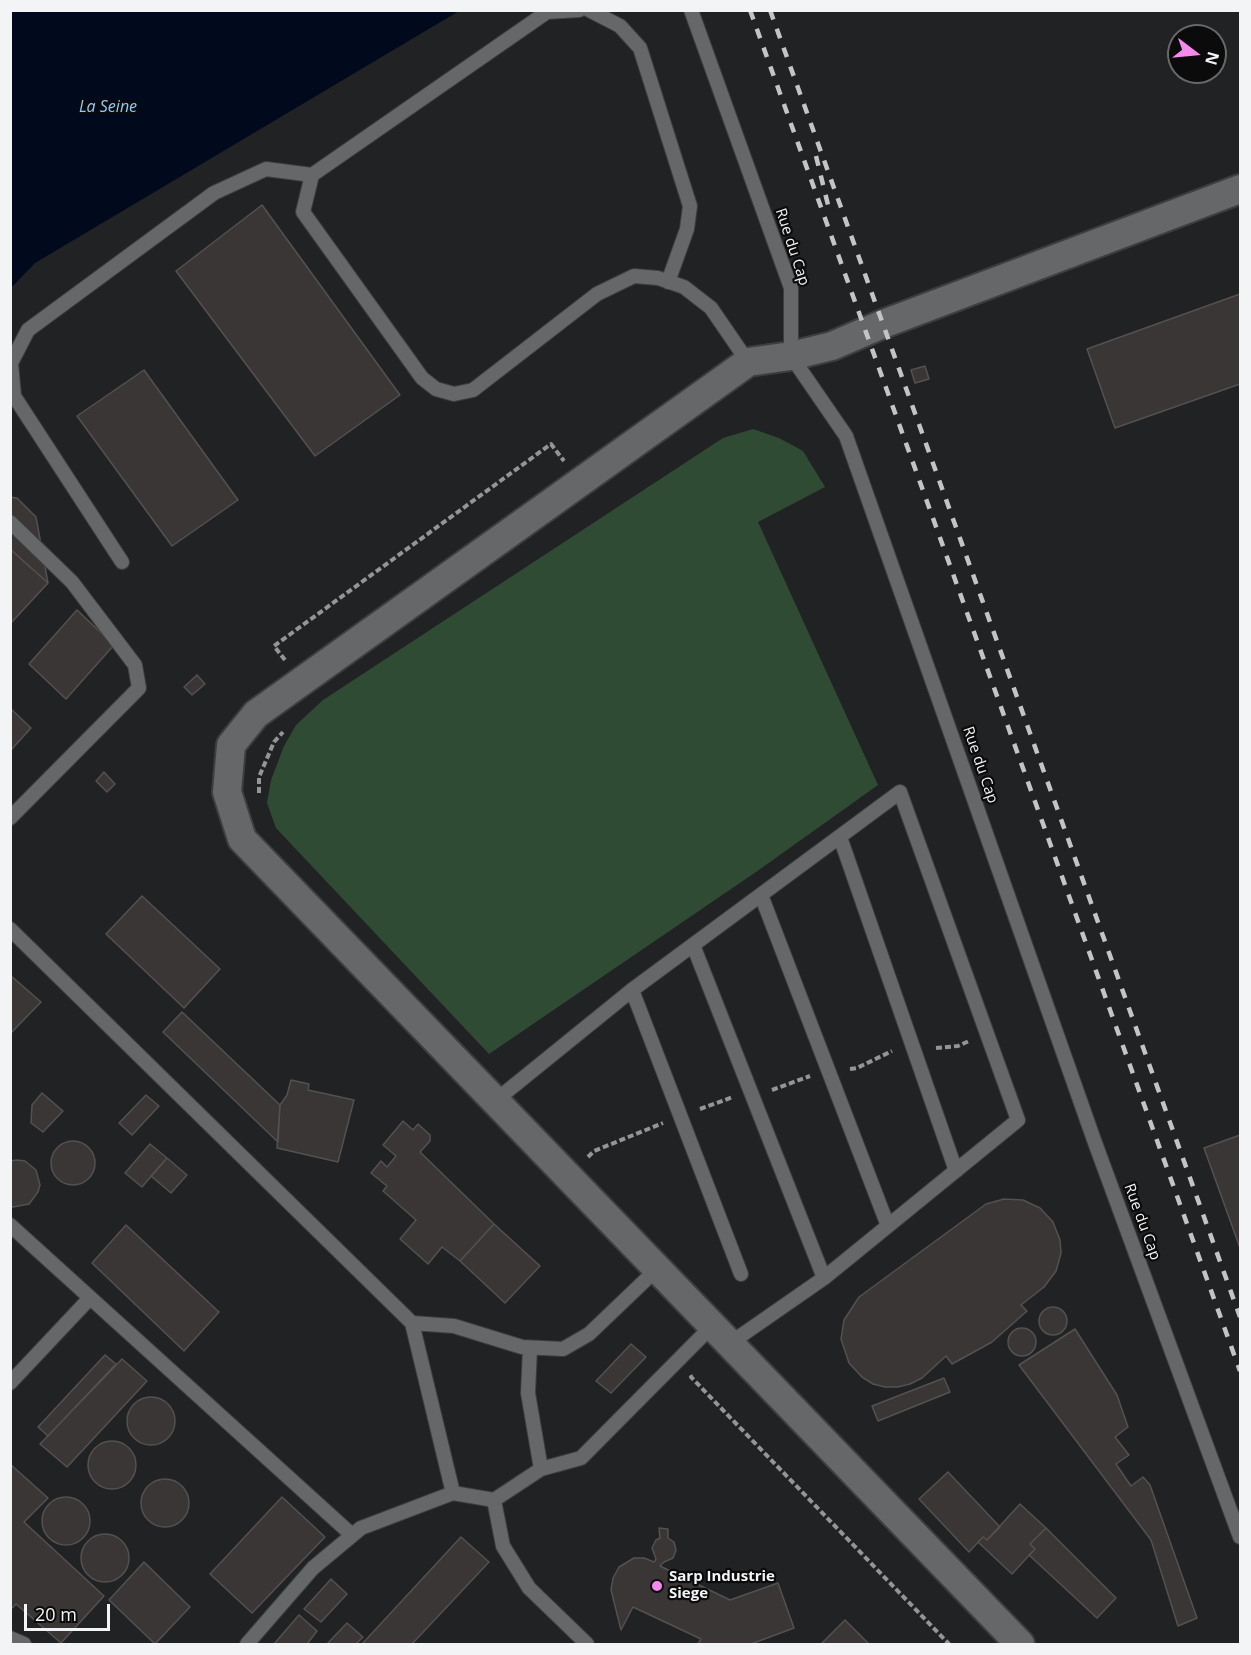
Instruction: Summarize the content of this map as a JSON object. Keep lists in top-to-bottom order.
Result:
{
  "streets": {
    "lane": ["Rue du Cap"]
  },
  "water": ["La Seine"],
  "places": ["Sarp Industrie Siege"],
  "scale_bar": "20 m",
  "north": "right"
}
